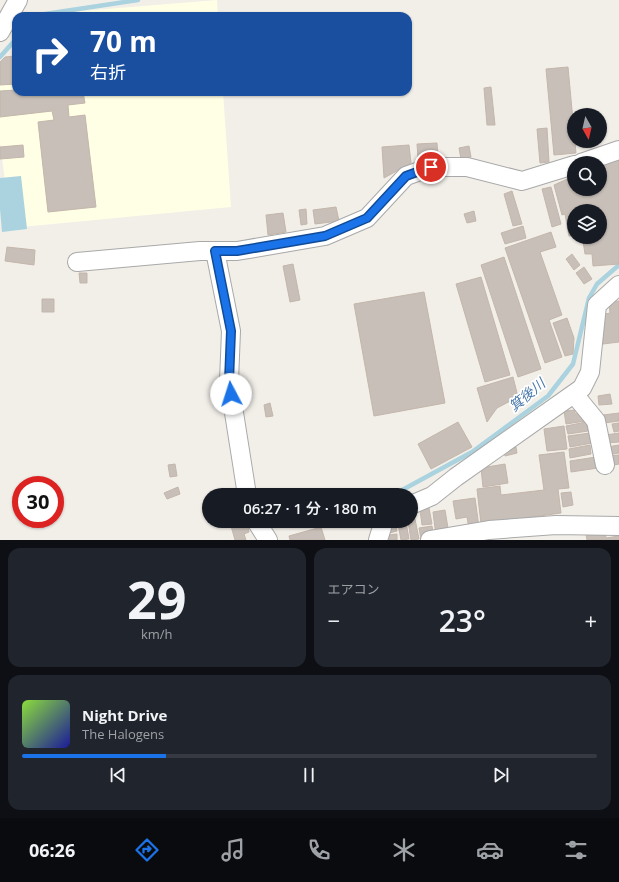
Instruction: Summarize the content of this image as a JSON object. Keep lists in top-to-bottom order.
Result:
{
  "water": ["箕後川"],
  "north": "bottom",
  "page": {
    "turn": ["70 m", "右折"],
    "limit": "30",
    "trip": "06:27 · 1 分 · 180 m",
    "tile": [
      ["29", "km/h"],
      "エアコン"
    ],
    "heat": ["−", "23°", "+"],
    "song": ["Night Drive", "The Halogens"],
    "tabs": "06:26"
  }
}
